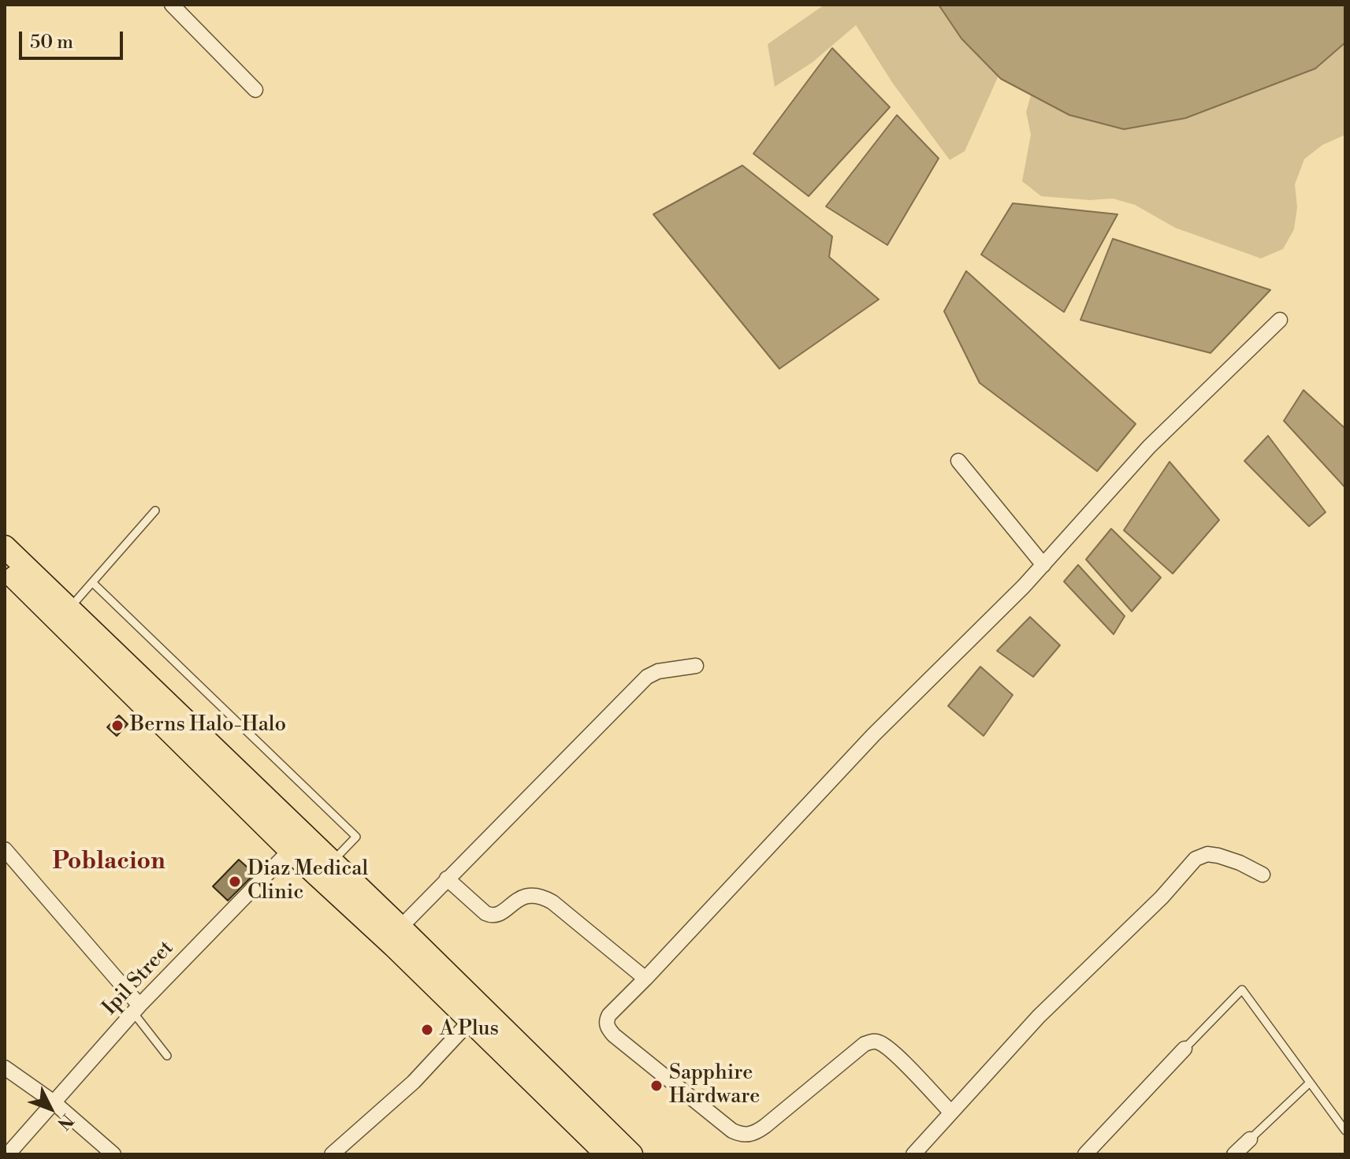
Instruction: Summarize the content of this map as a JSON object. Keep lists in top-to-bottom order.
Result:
{
  "streets": {
    "street": ["Ipil Street"]
  },
  "districts": ["Poblacion"],
  "places": [
    "Berns Halo-Halo",
    "Diaz Medical Clinic",
    "A Plus",
    "Sapphire Hardware"
  ],
  "scale_bar": "50 m",
  "north": "bottom right"
}
